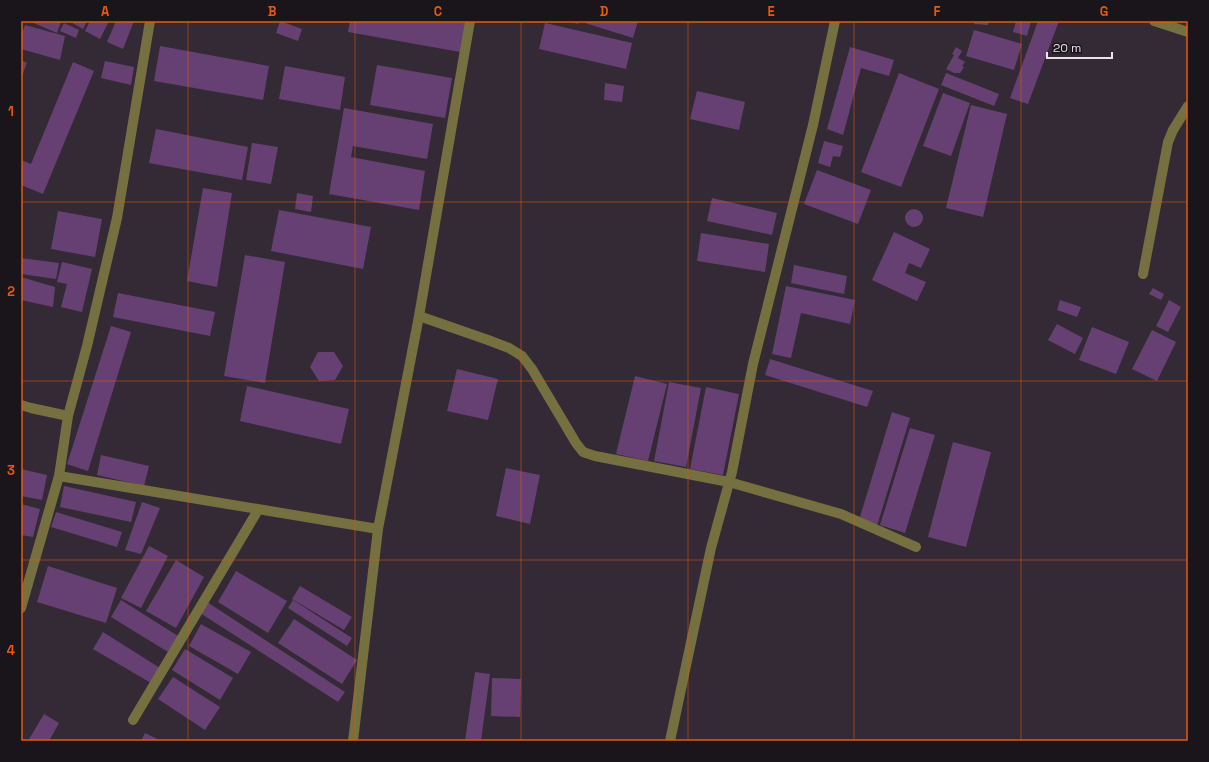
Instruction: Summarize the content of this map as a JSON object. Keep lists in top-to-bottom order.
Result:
{
  "scale_bar": "20 m",
  "grid": {
    "columns": [
      "A",
      "B",
      "C",
      "D",
      "E",
      "F",
      "G"
    ],
    "rows": [
      "1",
      "2",
      "3",
      "4"
    ]
  }
}
